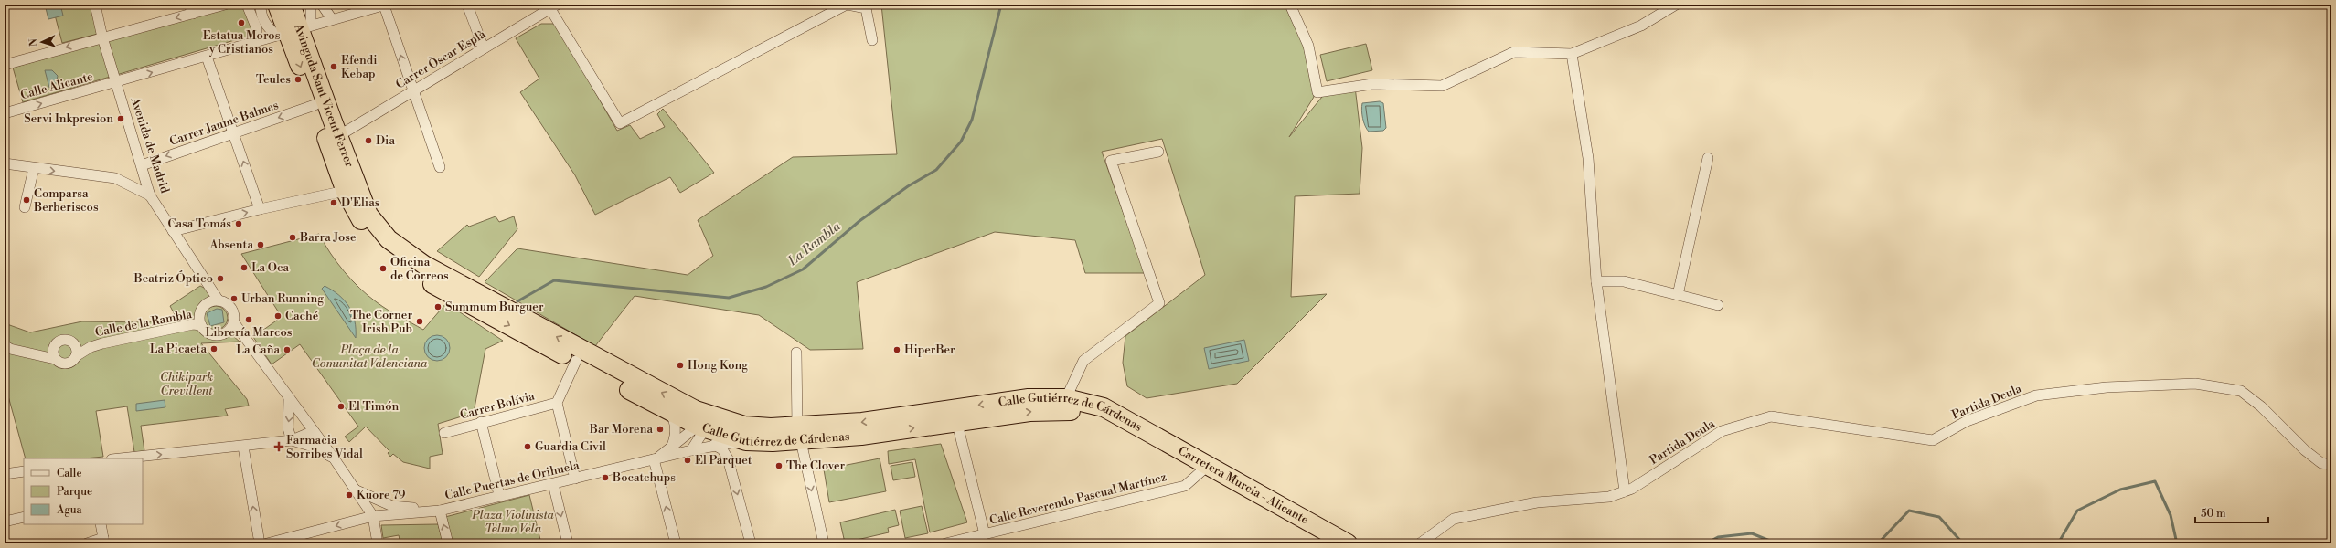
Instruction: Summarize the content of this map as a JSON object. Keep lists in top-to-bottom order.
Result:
{
  "streets": {
    "highway": ["Avinguda Sant Vicent Ferrer", "Calle Gutiérrez de Cárdenas", "Carretera Murcia - Alicante"],
    "street": [
      "Carrer Òscar Esplà",
      "Calle Alicante",
      "Carrer Jaume Balmes",
      "Avenida de Madrid",
      "Calle de la Rambla",
      "Partida Deula",
      "Carrer Bolívia",
      "Calle Puertas de Orihuela",
      "Calle Reverendo Pascual Martínez"
    ]
  },
  "crossings": [
    ["Carrer Òscar Esplà", "Avinguda Sant Vicent Ferrer"],
    ["Calle Alicante", "Avinguda Sant Vicent Ferrer"],
    ["Calle Alicante", "Avenida de Madrid"],
    ["Avinguda Sant Vicent Ferrer", "Carrer Jaume Balmes"],
    ["Avinguda Sant Vicent Ferrer", "Calle Gutiérrez de Cárdenas"],
    ["Carrer Jaume Balmes", "Avenida de Madrid"],
    ["Avenida de Madrid", "Calle de la Rambla"],
    ["Calle Gutiérrez de Cárdenas", "Calle Puertas de Orihuela"],
    ["Calle Gutiérrez de Cárdenas", "Carretera Murcia - Alicante"],
    ["Carretera Murcia - Alicante", "Calle Reverendo Pascual Martínez"]
  ],
  "water": ["La Rambla"],
  "parks": ["Plaça de la Comunitat Valenciana", "Chikipark Crevillent", "Plaza Violinista Telmo Vela"],
  "places": {
    "other": [
      "Estatua Moros y Cristianos",
      "Efendi Kebap",
      "Teules",
      "Servi Inkpresion",
      "Dia",
      "Comparsa Berberiscos",
      "D'Elias",
      "Casa Tomás",
      "Barra Jose",
      "Absenta",
      "La Oca",
      "Oficina de Correos",
      "Beatriz Óptico",
      "Urban Running",
      "Summum Burguer",
      "Caché",
      "Librería Marcos",
      "The Corner Irish Pub",
      "La Picaeta",
      "La Caña",
      "HiperBer",
      "Hong Kong",
      "El Timón",
      "Bar Morena",
      "Guardia Civil",
      "El Parquet",
      "The Clover",
      "Bocatchups",
      "Kuore 79"
    ],
    "health": ["Farmacia Sorribes Vidal"]
  },
  "legend": ["Calle", "Parque", "Agua"],
  "scale_bar": "50 m",
  "north": "left"
}
